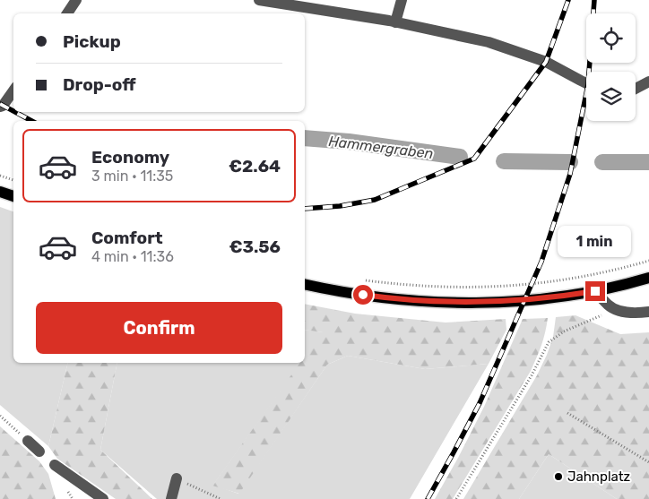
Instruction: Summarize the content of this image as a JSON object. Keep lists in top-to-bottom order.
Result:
{
  "water": ["Hammergraben"],
  "places": ["Jahnplatz"],
  "page": {
    "banner": ["Pickup", "Drop-off"],
    "list": [
      {
        "name": "Economy",
        "note": "3 min · 11:35",
        "value": "€2.64"
      },
      {
        "name": "Comfort",
        "note": "4 min · 11:36",
        "value": "€3.56"
      }
    ],
    "bubble": "1 min",
    "buttons": "Confirm"
  }
}
